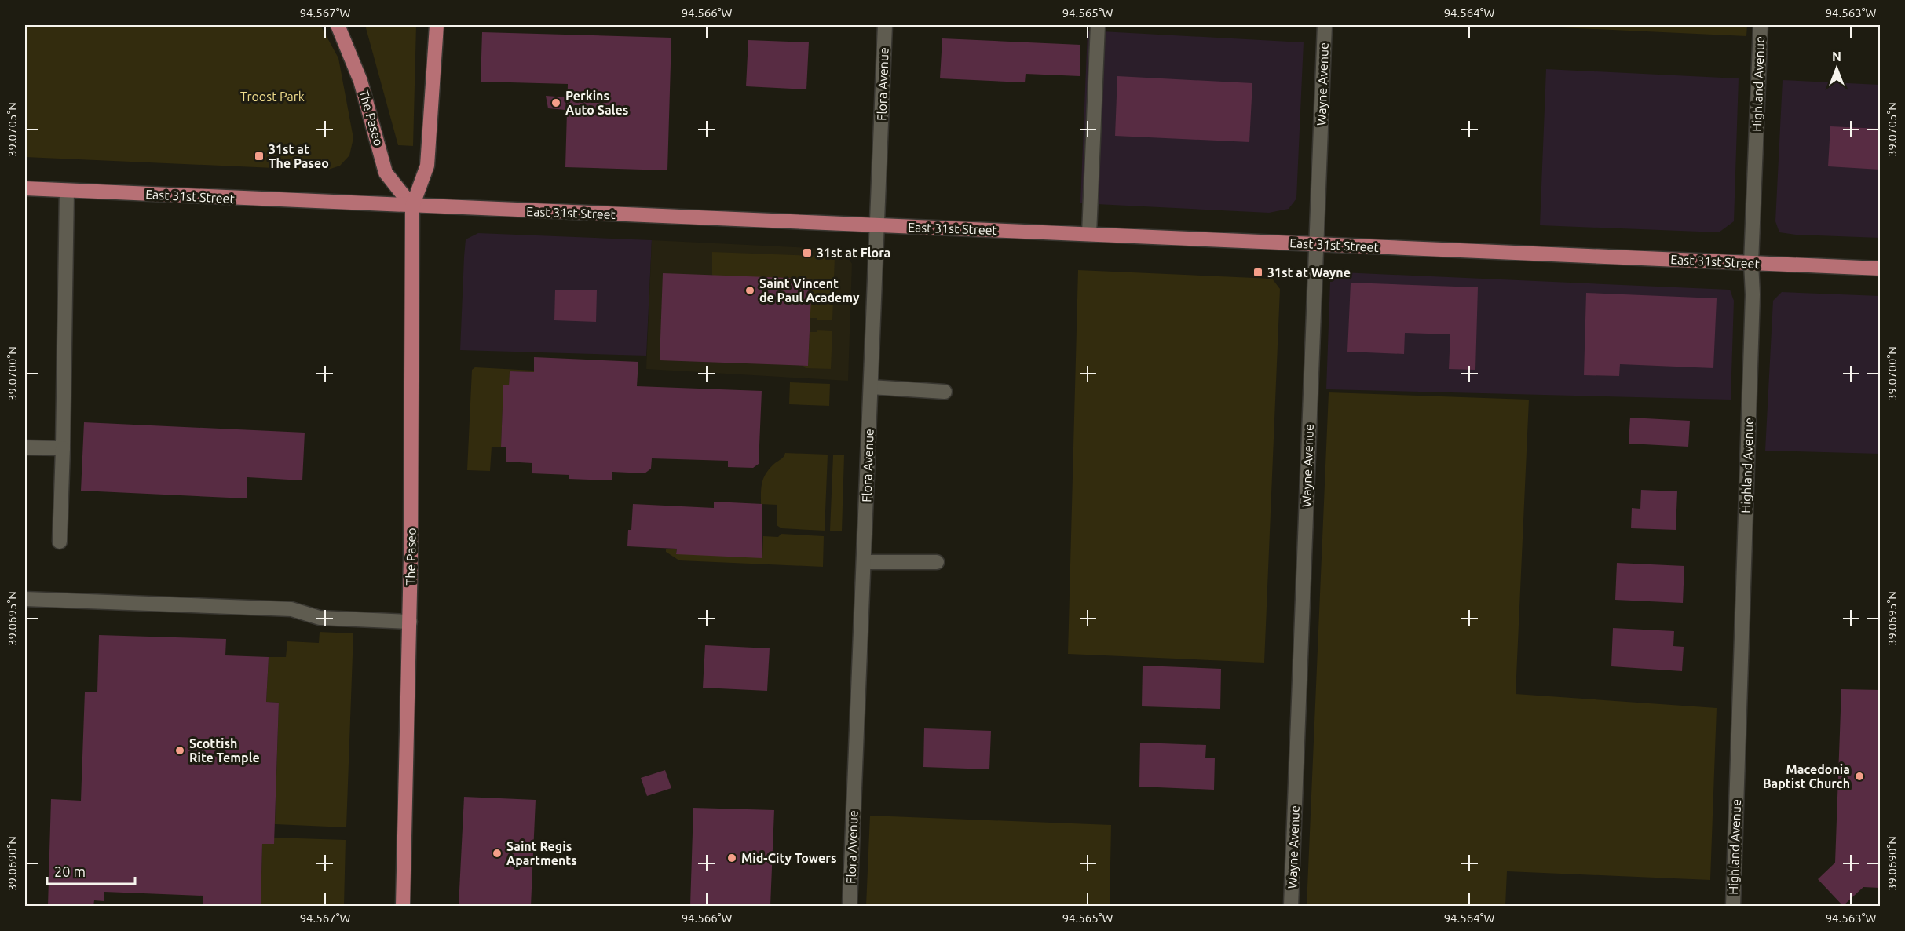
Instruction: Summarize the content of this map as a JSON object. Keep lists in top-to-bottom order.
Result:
{
  "streets": {
    "main road": ["The Paseo", "East 31st Street"],
    "street": ["Flora Avenue", "Wayne Avenue", "Highland Avenue"]
  },
  "crossings": [
    ["Flora Avenue", "East 31st Street"],
    ["Wayne Avenue", "East 31st Street"],
    ["Highland Avenue", "East 31st Street"],
    ["The Paseo", "East 31st Street"]
  ],
  "parks": ["Troost Park"],
  "places": {
    "other": [
      "Perkins Auto Sales",
      "Saint Vincent de Paul Academy",
      "Scottish Rite Temple",
      "Macedonia Baptist Church",
      "Saint Regis Apartments",
      "Mid-City Towers"
    ],
    "transit": ["31st at The Paseo", "31st at Flora", "31st at Wayne"]
  },
  "scale_bar": "20 m",
  "north": "top",
  "coordinates": [
    "94.567°W",
    "94.566°W",
    "94.565°W",
    "94.564°W",
    "94.563°W",
    "39.0705°N",
    "39.0700°N",
    "39.0695°N",
    "39.0690°N"
  ]
}
